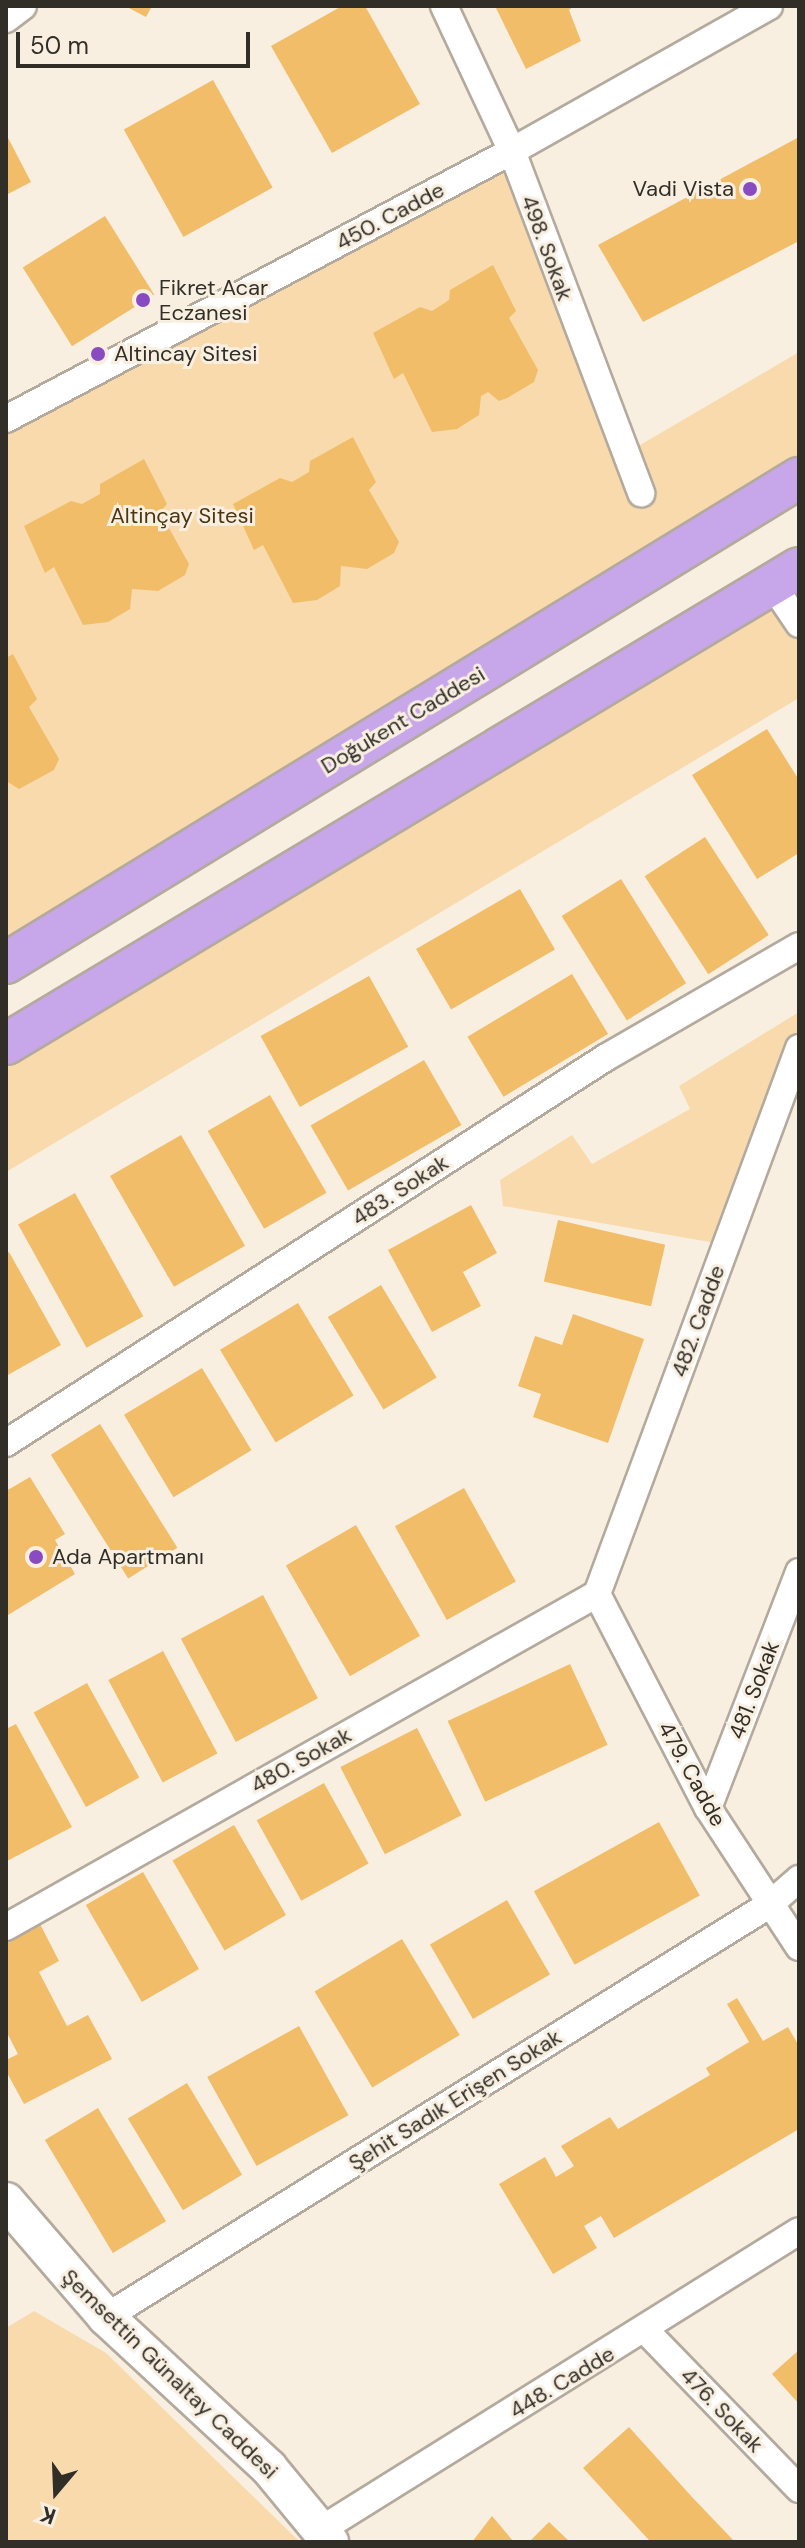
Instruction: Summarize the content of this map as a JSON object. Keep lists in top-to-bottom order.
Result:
{
  "streets": {
    "main road": ["Doğukent Caddesi", "Şemsettin Günaltay Caddesi"],
    "street": [
      "450. Cadde",
      "498. Sokak",
      "483. Sokak",
      "482. Cadde",
      "481. Sokak",
      "480. Sokak",
      "479. Cadde",
      "Şehit Sadık Erişen Sokak",
      "448. Cadde",
      "476. Sokak"
    ]
  },
  "crossings": [
    ["450. Cadde", "498. Sokak"],
    ["482. Cadde", "480. Sokak"],
    ["482. Cadde", "479. Cadde"],
    ["481. Sokak", "479. Cadde"],
    ["480. Sokak", "479. Cadde"],
    ["479. Cadde", "Şehit Sadık Erişen Sokak"],
    ["Şehit Sadık Erişen Sokak", "Şemsettin Günaltay Caddesi"],
    ["Şemsettin Günaltay Caddesi", "448. Cadde"],
    ["448. Cadde", "476. Sokak"]
  ],
  "parks": ["Altinçay Sitesi"],
  "places": [
    "Vadi Vista",
    "Fikret Acar Eczanesi",
    "Altincay Sitesi",
    "Ada Apartmanı"
  ],
  "scale_bar": "50 m",
  "north": "bottom"
}
